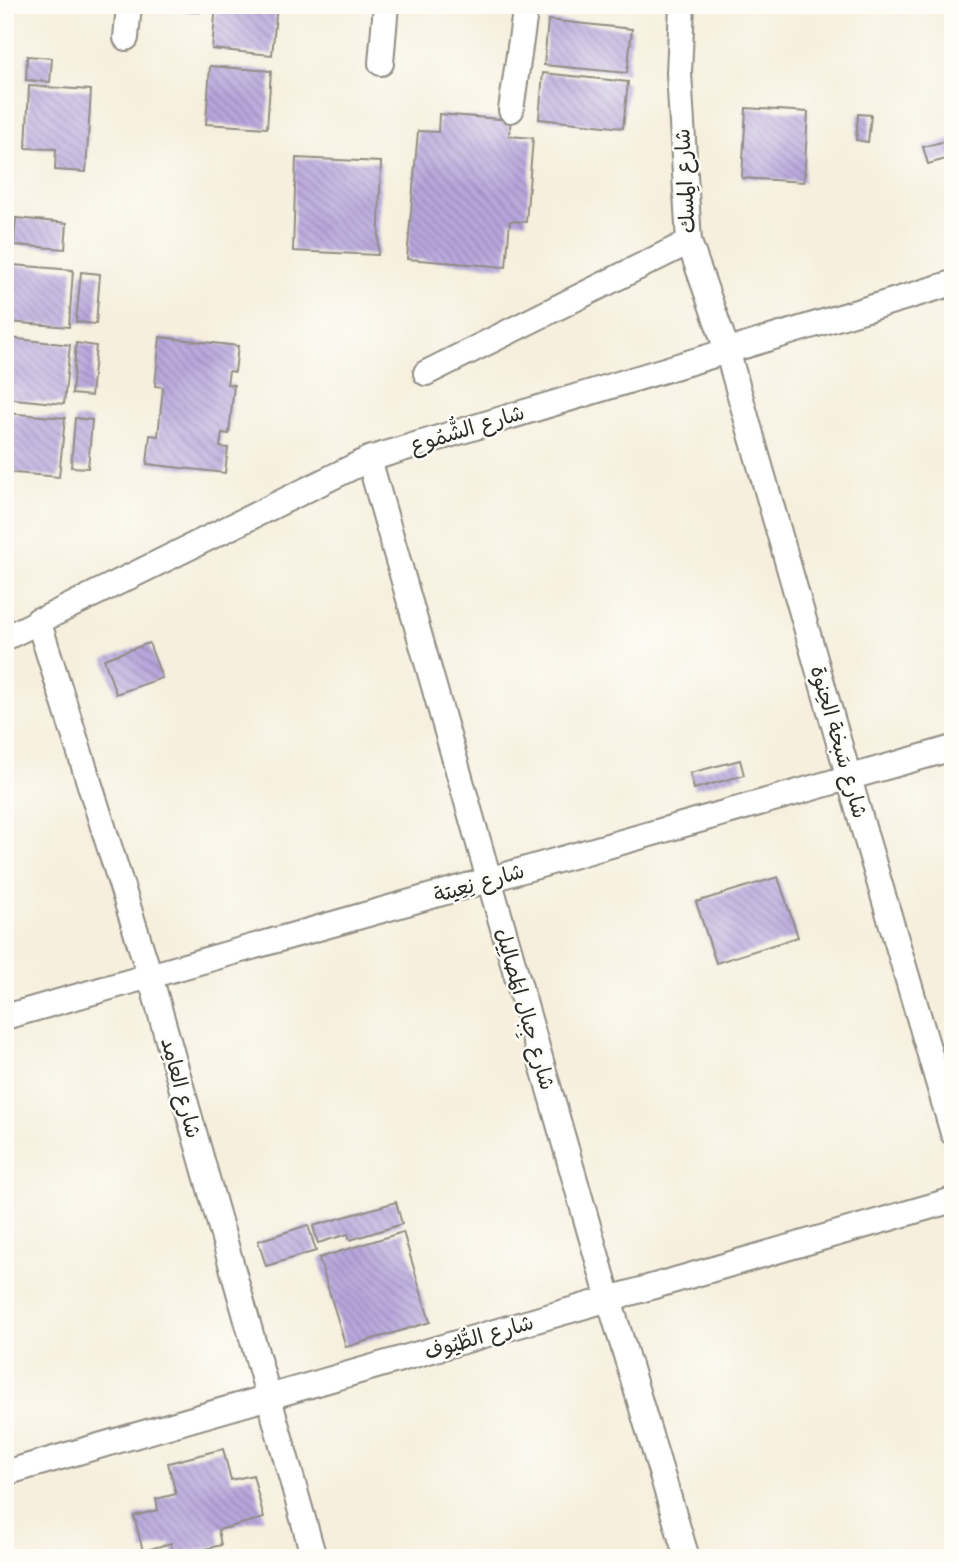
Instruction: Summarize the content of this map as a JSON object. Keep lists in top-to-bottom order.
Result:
{
  "streets": {
    "street": [
      "شارع المِسك",
      "شارع الشُّمُوع",
      "شارع سَبخة الحِنوة",
      "شارع نِعِيتة",
      "شارع جِبال المَصالِيل",
      "شارع العامِد",
      "شارع الطُّيُوف"
    ]
  },
  "crossings": [
    ["شارع المِسك", "شارع الشُّمُوع"],
    ["شارع المِسك", "شارع سَبخة الحِنوة"],
    ["شارع الشُّمُوع", "شارع سَبخة الحِنوة"],
    ["شارع الشُّمُوع", "شارع جِبال المَصالِيل"],
    ["شارع الشُّمُوع", "شارع العامِد"],
    ["شارع سَبخة الحِنوة", "شارع نِعِيتة"],
    ["شارع نِعِيتة", "شارع جِبال المَصالِيل"],
    ["شارع نِعِيتة", "شارع العامِد"],
    ["شارع جِبال المَصالِيل", "شارع الطُّيُوف"],
    ["شارع العامِد", "شارع الطُّيُوف"]
  ]
}
